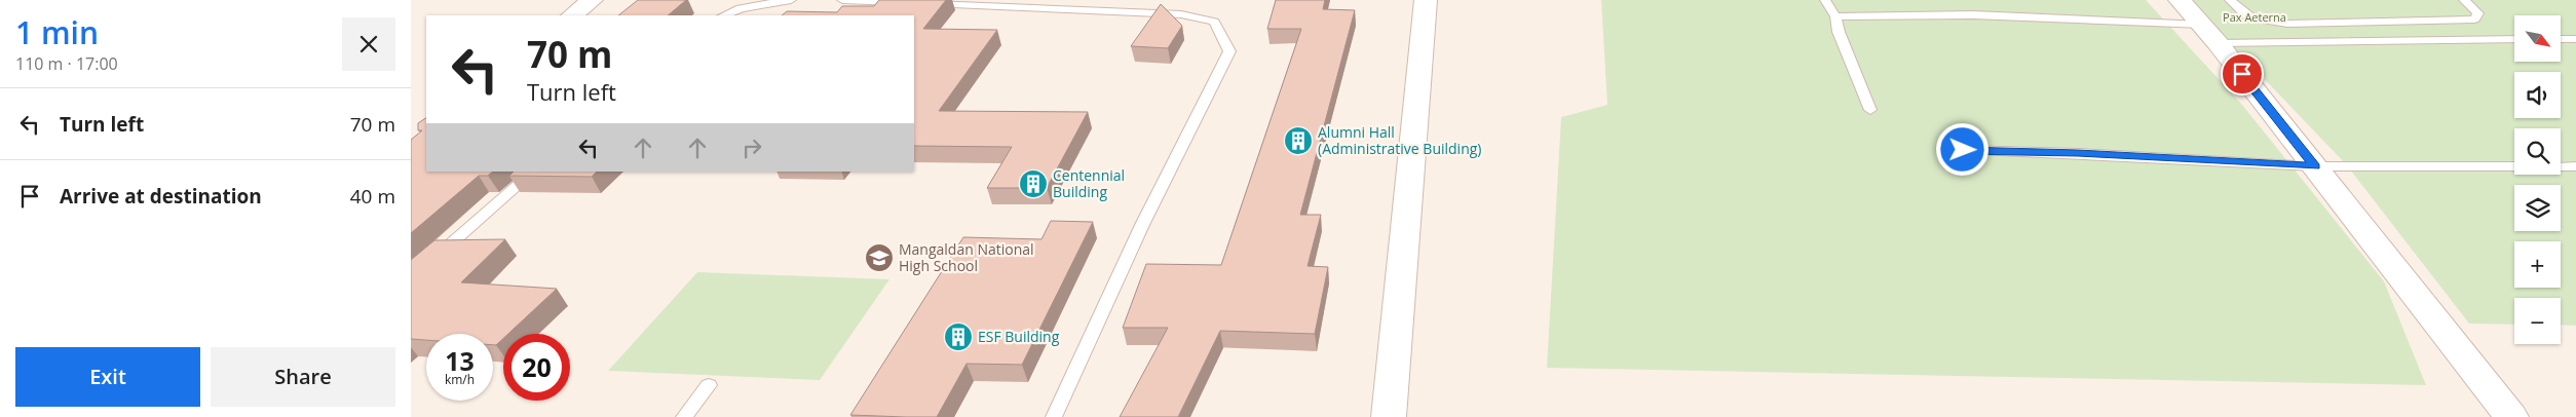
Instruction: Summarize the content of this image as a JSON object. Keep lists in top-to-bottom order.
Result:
{
  "parks": ["Pax Aeterna"],
  "places": {
    "building": ["Alumni Hall (Administrative Building)", "Centennial Building", "ESF Building"],
    "school or university": ["Mangaldan National High School"]
  },
  "north": "bottom right",
  "page": {
    "heading": ["1 min", "110 m · 17:00"],
    "map_buttons": ["+", "−"],
    "turn": ["70 m", "Turn left"],
    "list": [
      {
        "name": "Turn left",
        "value": "70 m"
      },
      {
        "name": "Arrive at destination",
        "value": "40 m"
      }
    ],
    "speed": "13 km/h",
    "limit": "20",
    "buttons": ["Exit", "Share"]
  }
}
